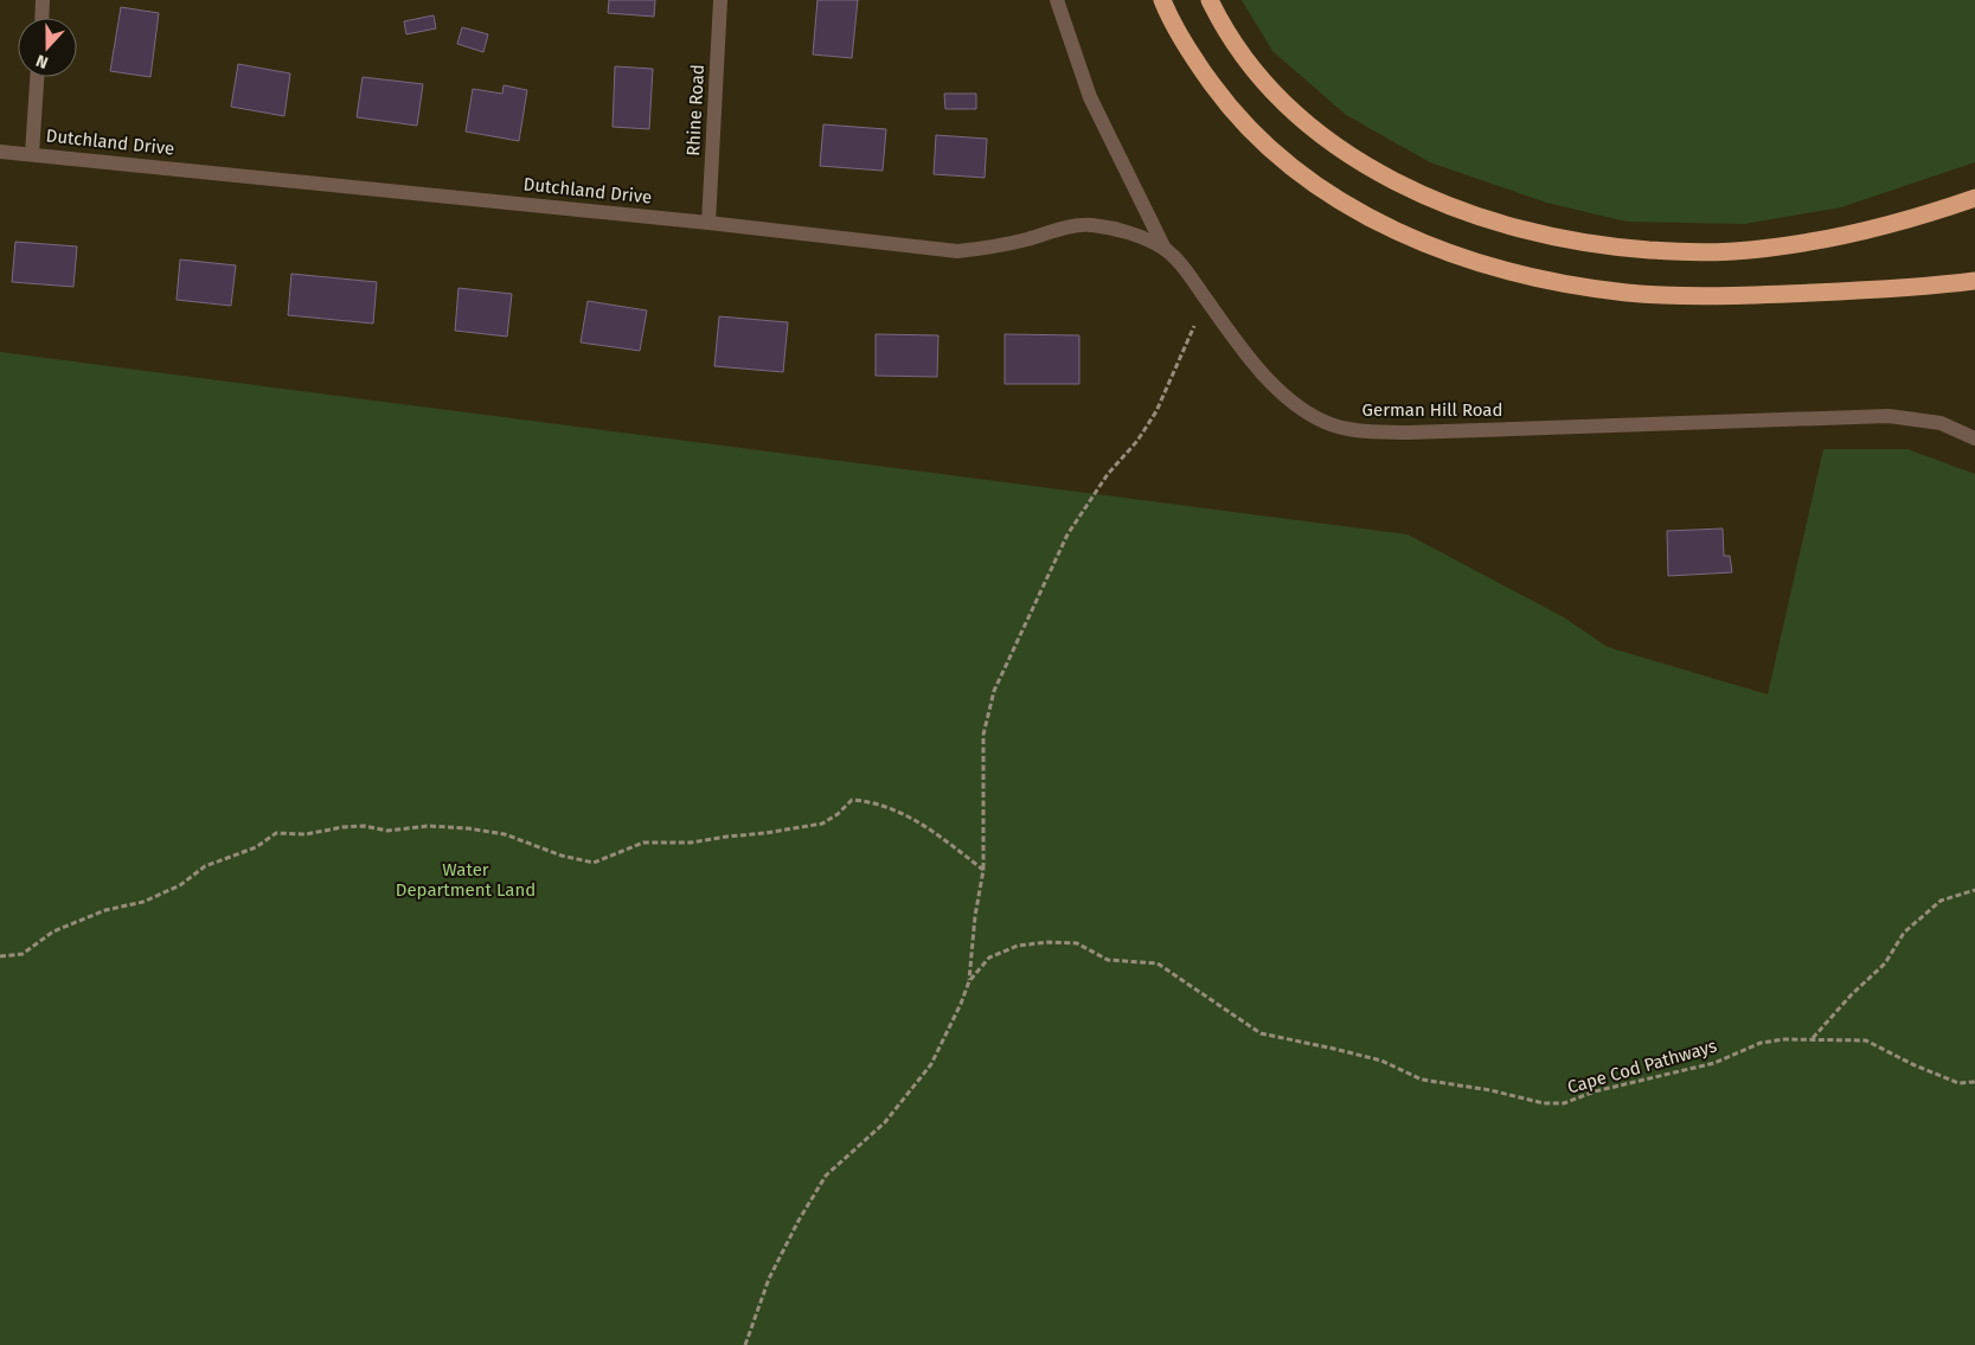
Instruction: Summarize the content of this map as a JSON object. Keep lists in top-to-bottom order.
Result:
{
  "streets": {
    "street": ["Rhine Road", "Dutchland Drive", "German Hill Road"],
    "path": ["Cape Cod Pathways"]
  },
  "crossings": [
    ["Rhine Road", "Dutchland Drive"],
    ["Dutchland Drive", "German Hill Road"]
  ],
  "parks": ["Water Department Land"],
  "north": "bottom"
}
